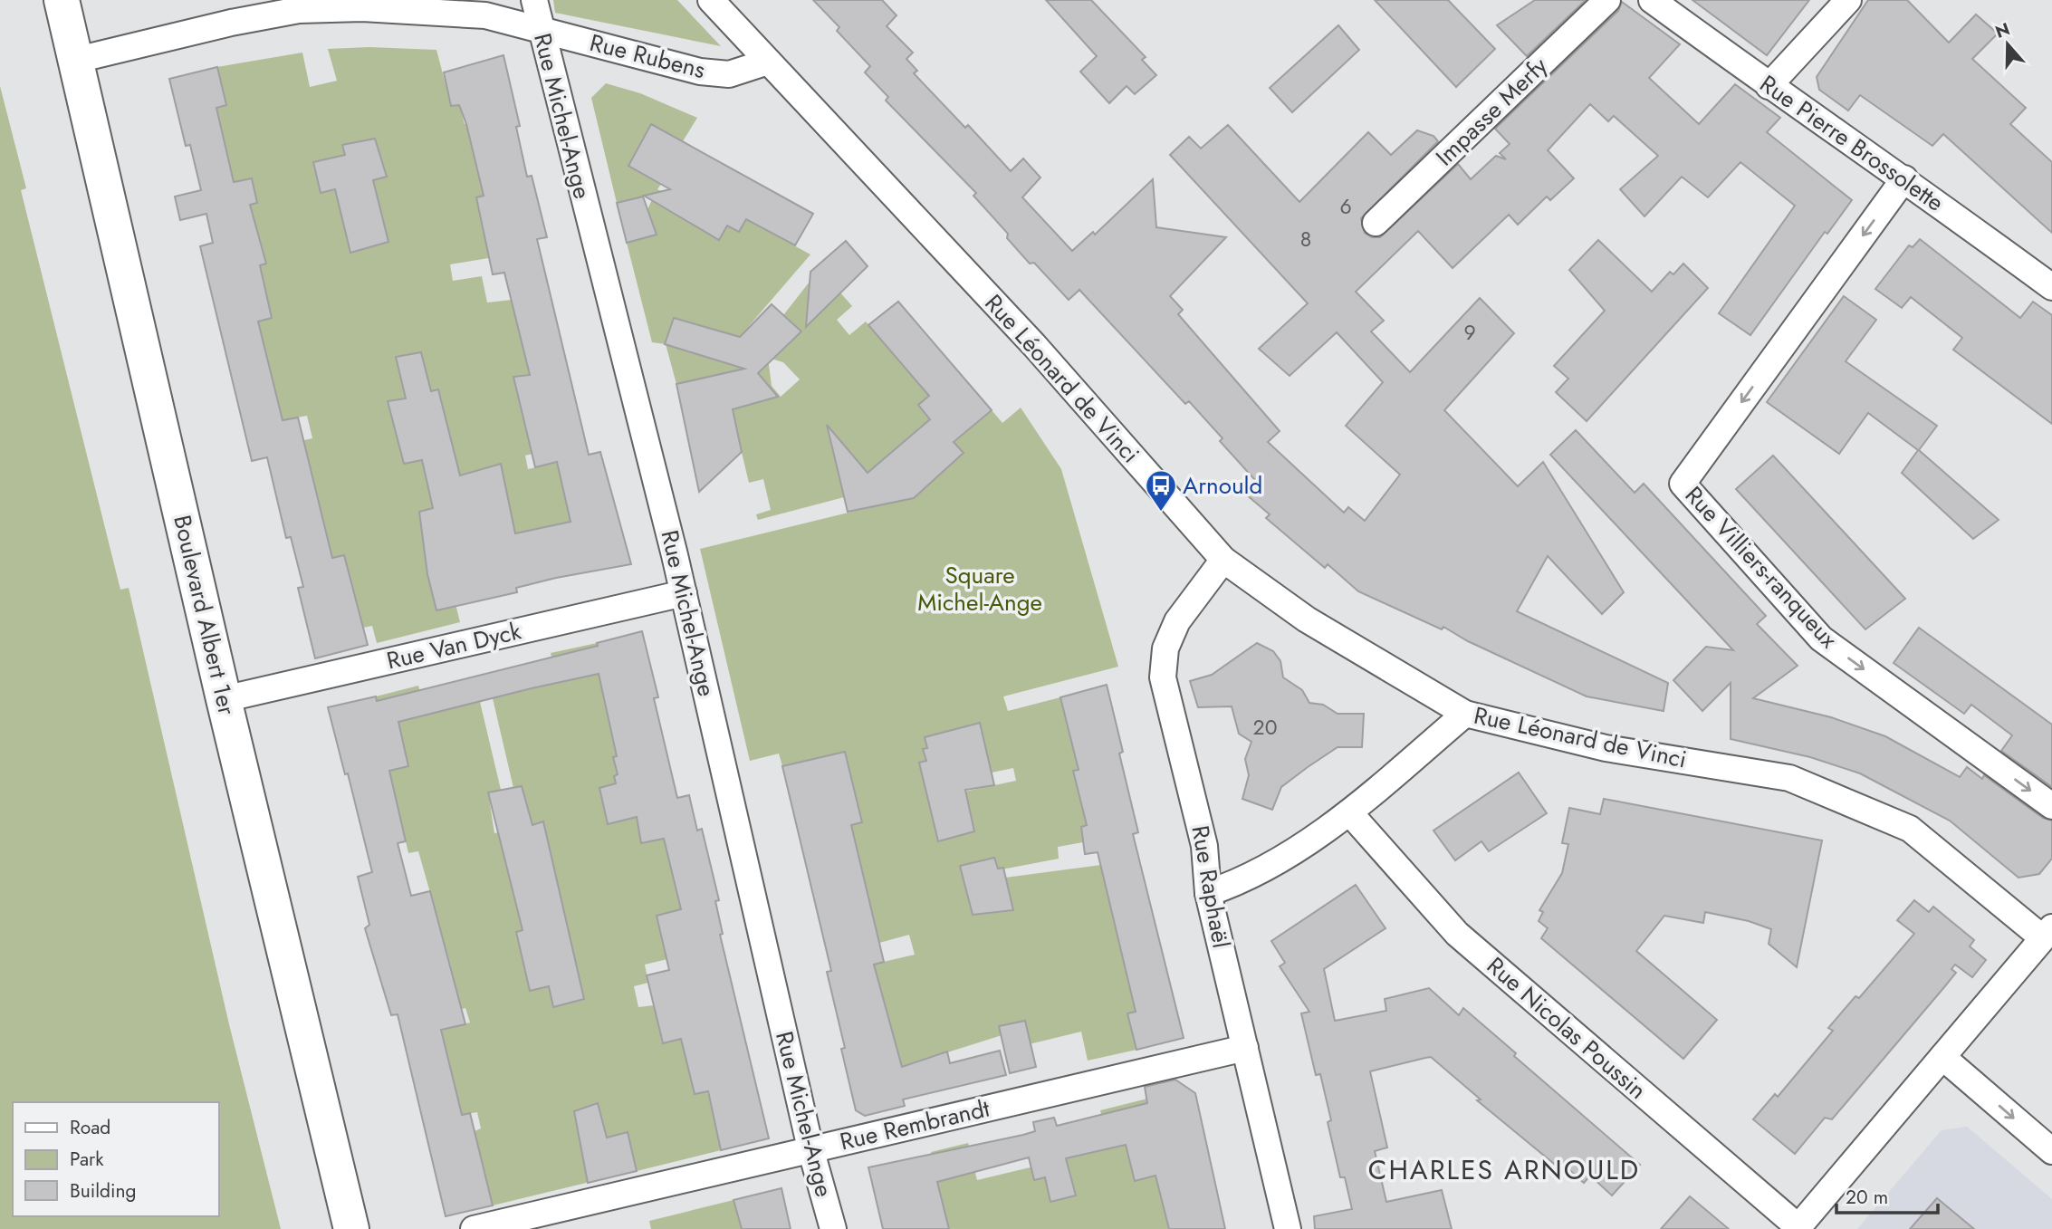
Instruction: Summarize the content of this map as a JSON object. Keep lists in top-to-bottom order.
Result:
{
  "streets": {
    "main road": ["Boulevard Albert 1er"],
    "street": [
      "Rue Rubens",
      "Impasse Merfy",
      "Rue Michel-Ange",
      "Rue Pierre Brossolette",
      "Rue Léonard de Vinci",
      "Rue Villiers-ranqueux",
      "Rue Van Dyck",
      "Rue Raphaël",
      "Rue Nicolas Poussin",
      "Rue Rembrandt"
    ]
  },
  "crossings": [
    ["Rue Rubens", "Rue Michel-Ange"],
    ["Rue Rubens", "Rue Léonard de Vinci"],
    ["Rue Rubens", "Boulevard Albert 1er"],
    ["Rue Michel-Ange", "Rue Van Dyck"],
    ["Rue Michel-Ange", "Rue Rembrandt"],
    ["Rue Pierre Brossolette", "Rue Villiers-ranqueux"],
    ["Rue Léonard de Vinci", "Rue Raphaël"],
    ["Boulevard Albert 1er", "Rue Van Dyck"],
    ["Rue Raphaël", "Rue Rembrandt"]
  ],
  "districts": ["CHARLES ARNOULD"],
  "parks": ["Square Michel-Ange"],
  "places": {
    "bus stop": ["Arnould"]
  },
  "house_numbers": [
    "6",
    "8",
    "9",
    "20"
  ],
  "legend": ["Road", "Park", "Building"],
  "scale_bar": "20 m",
  "north": "top"
}
